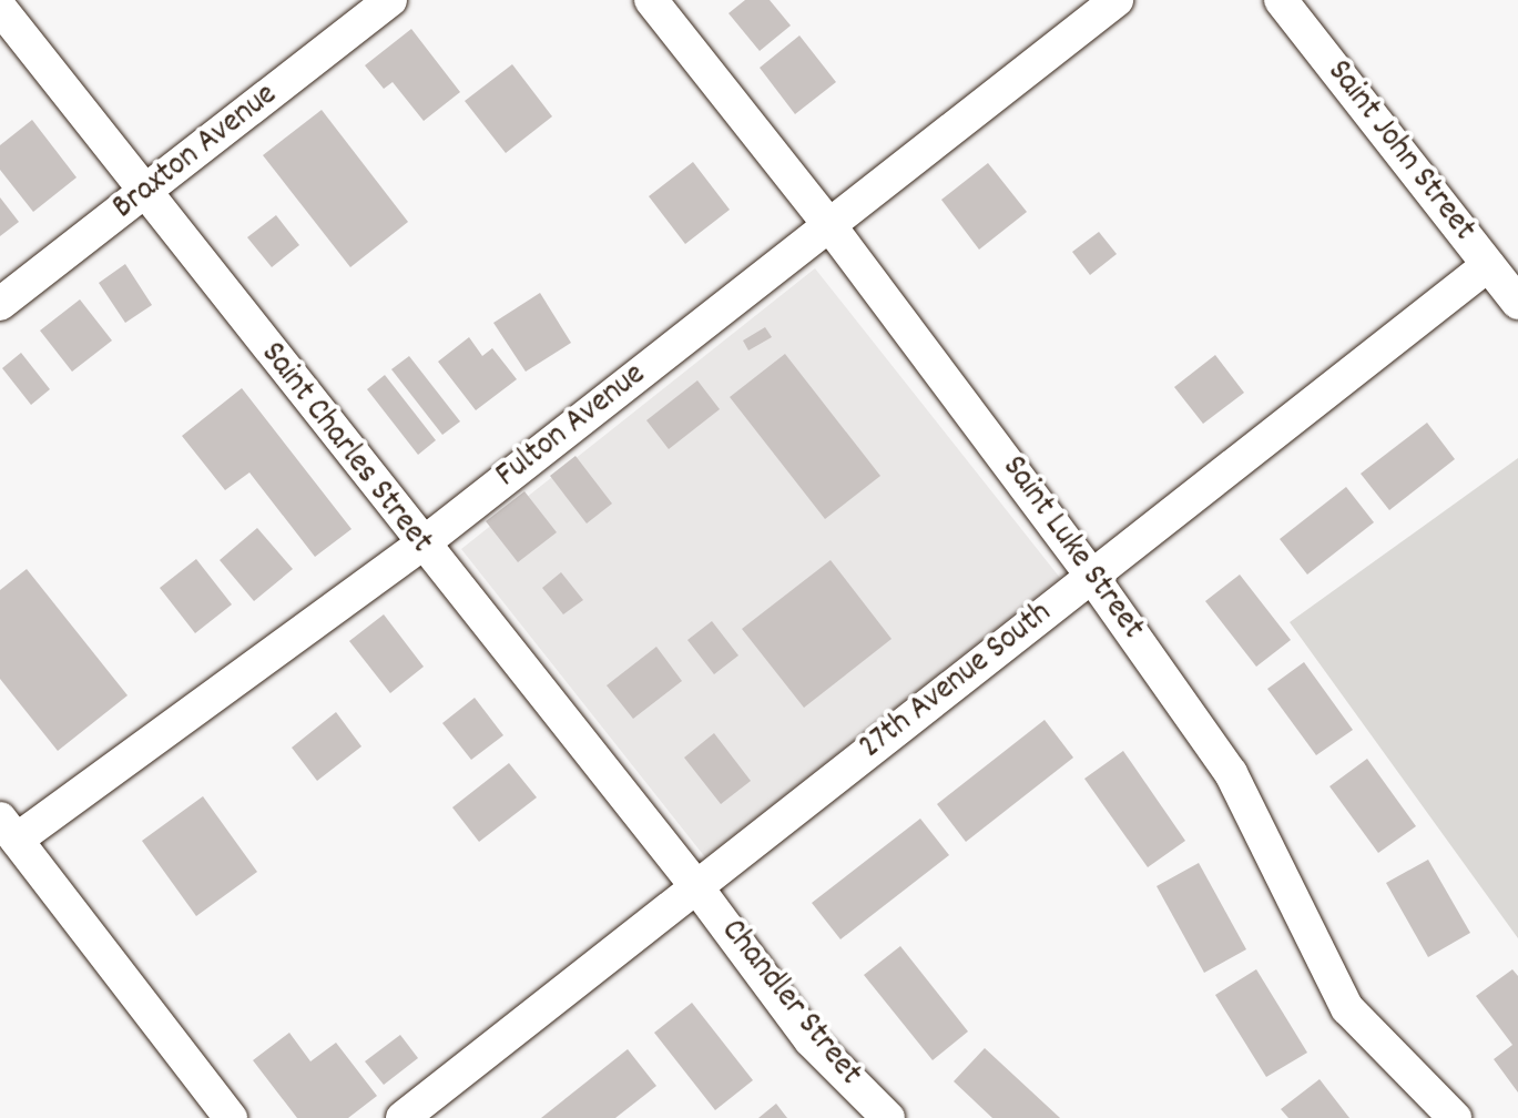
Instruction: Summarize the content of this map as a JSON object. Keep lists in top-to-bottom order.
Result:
{
  "streets": {
    "street": [
      "Saint John Street",
      "Braxton Avenue",
      "Fulton Avenue",
      "Saint Charles Street",
      "Saint Luke Street",
      "27th Avenue South",
      "Chandler Street"
    ]
  },
  "crossings": [
    ["Saint John Street", "27th Avenue South"],
    ["Braxton Avenue", "Saint Charles Street"],
    ["Fulton Avenue", "Saint Charles Street"],
    ["Fulton Avenue", "Saint Luke Street"],
    ["Saint Charles Street", "27th Avenue South"],
    ["Saint Charles Street", "Chandler Street"],
    ["Saint Luke Street", "27th Avenue South"],
    ["27th Avenue South", "Chandler Street"]
  ]
}
